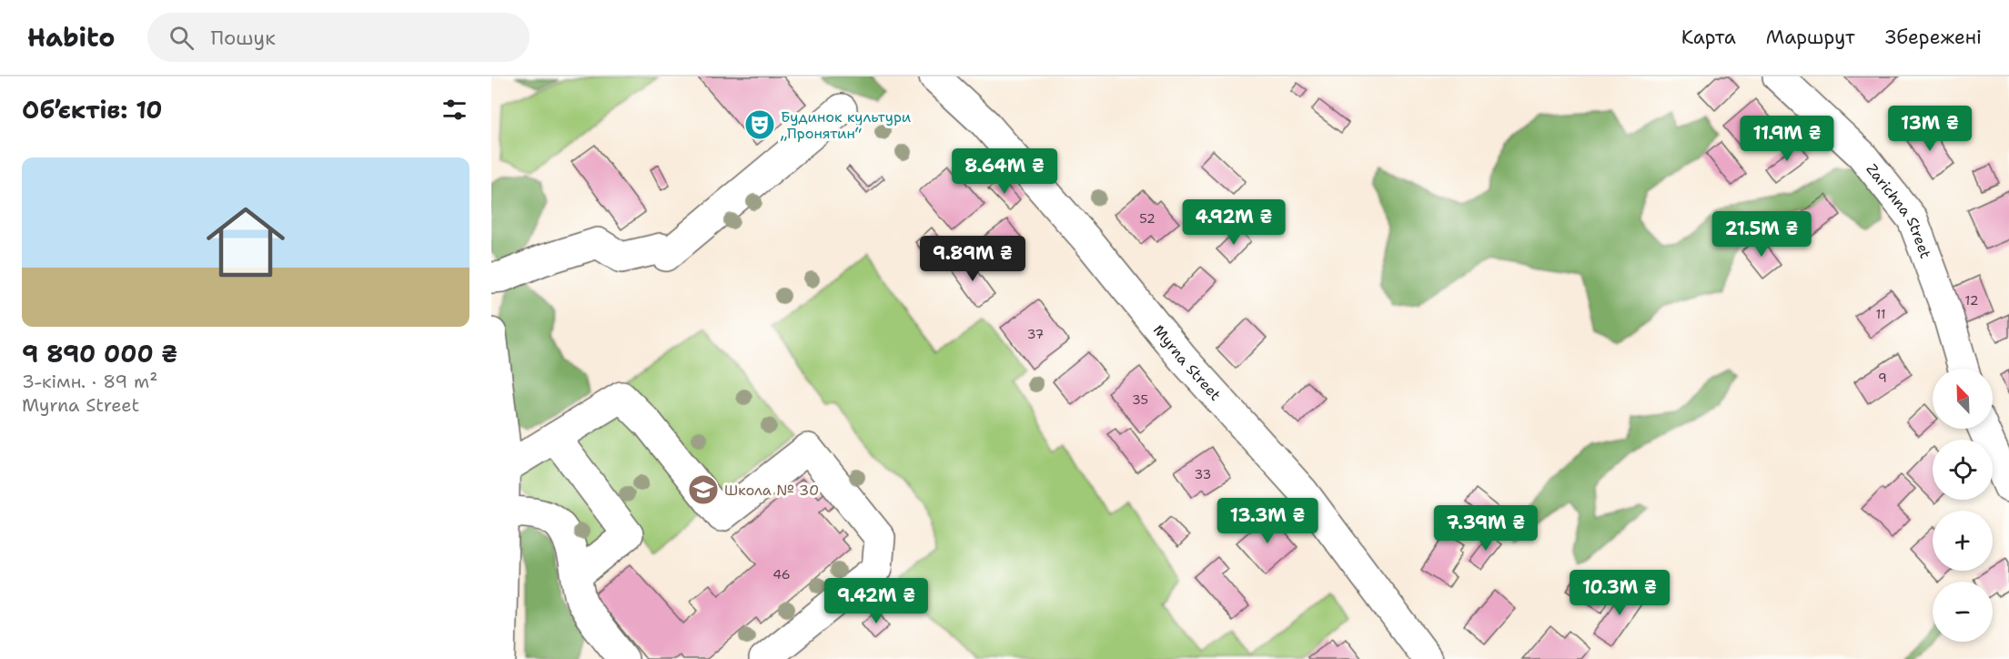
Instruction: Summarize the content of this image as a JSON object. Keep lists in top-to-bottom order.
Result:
{
  "streets": {
    "street": ["Zarichna Street", "Myrna Street"]
  },
  "places": {
    "theatre": ["Будинок культури „Пронятин“"],
    "school or university": ["Школа № 30"]
  },
  "house_numbers": [
    "52",
    "12",
    "11",
    "37",
    "9",
    "35",
    "33",
    "46"
  ],
  "north": "top left",
  "page": {
    "header": "Habito",
    "search": "Пошук",
    "nav": ["Карта", "Маршрут", "Збережені"],
    "heading": "Об’єктів: 10",
    "price": [
      "13M ₴",
      "11.9M ₴",
      "8.64M ₴",
      "4.92M ₴",
      "21.5M ₴",
      "9.89M ₴",
      "13.3M ₴",
      "7.39M ₴",
      "10.3M ₴",
      "9.42M ₴"
    ],
    "list": [
      {
        "name": "9 890 000 ₴",
        "note": "3-кімн. · 89 m² · Myrna Street"
      }
    ],
    "map_buttons": ["+", "−"]
  }
}
